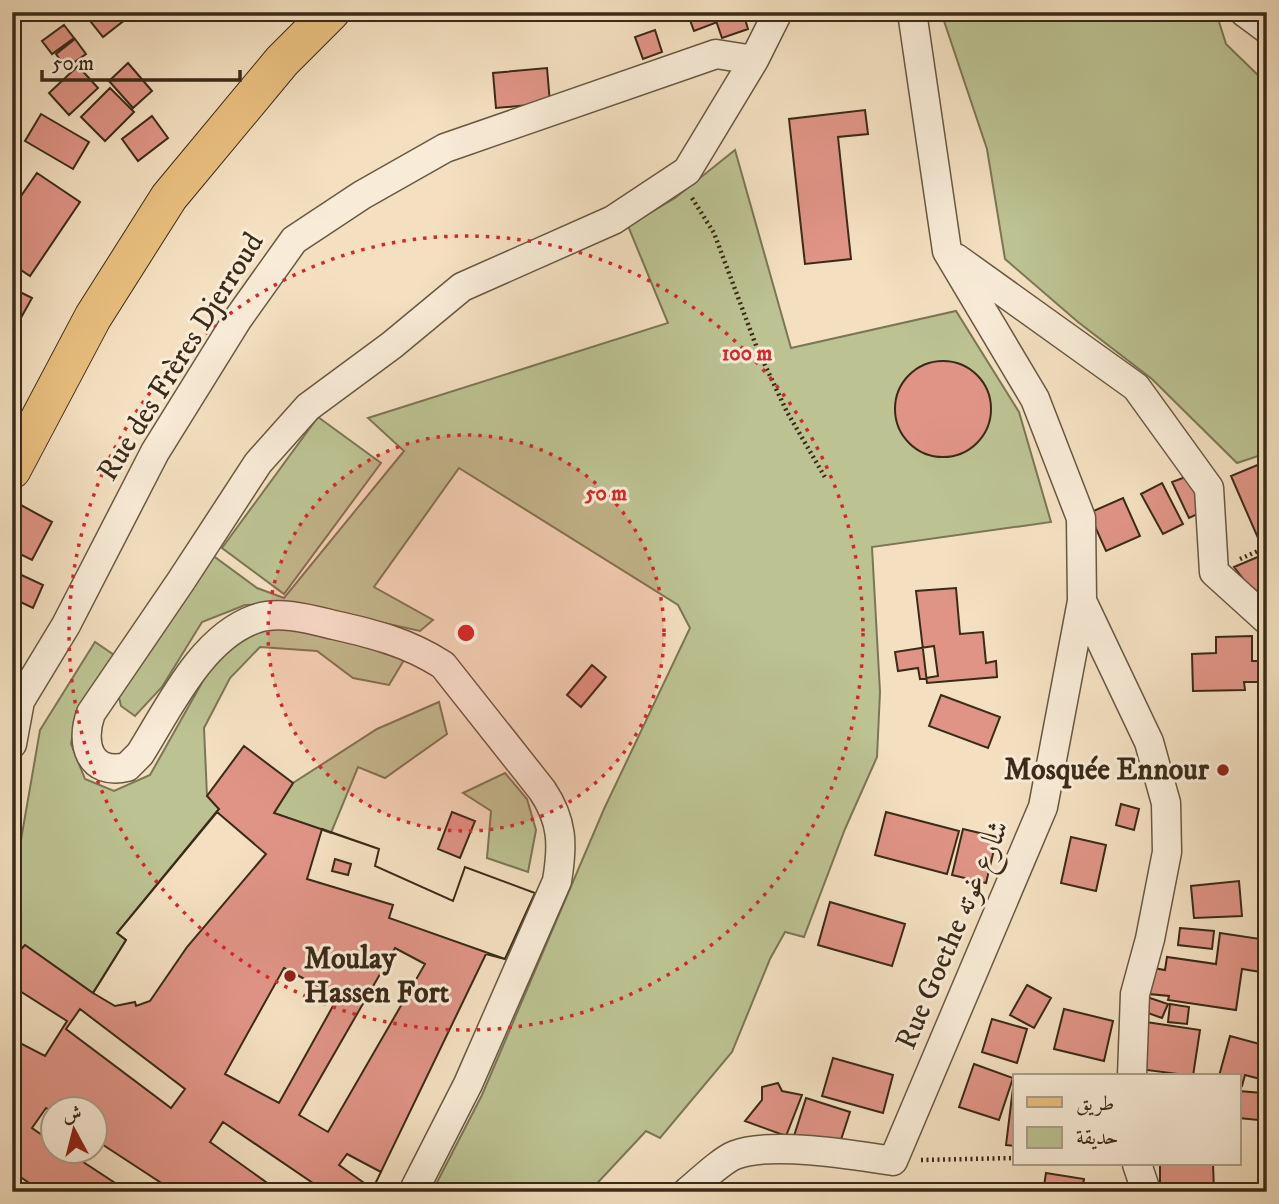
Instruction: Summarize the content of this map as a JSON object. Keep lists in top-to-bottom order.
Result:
{
  "streets": {
    "street": ["Rue des Frères Djerroud", "Rue Goethe شارع غوته"]
  },
  "places": ["Mosquée Ennour", "Moulay Hassen Fort"],
  "legend": ["طريق", "حديقة"],
  "scale_bar": "50 m",
  "north": "top",
  "rings": ["100 m", "50 m"]
}
